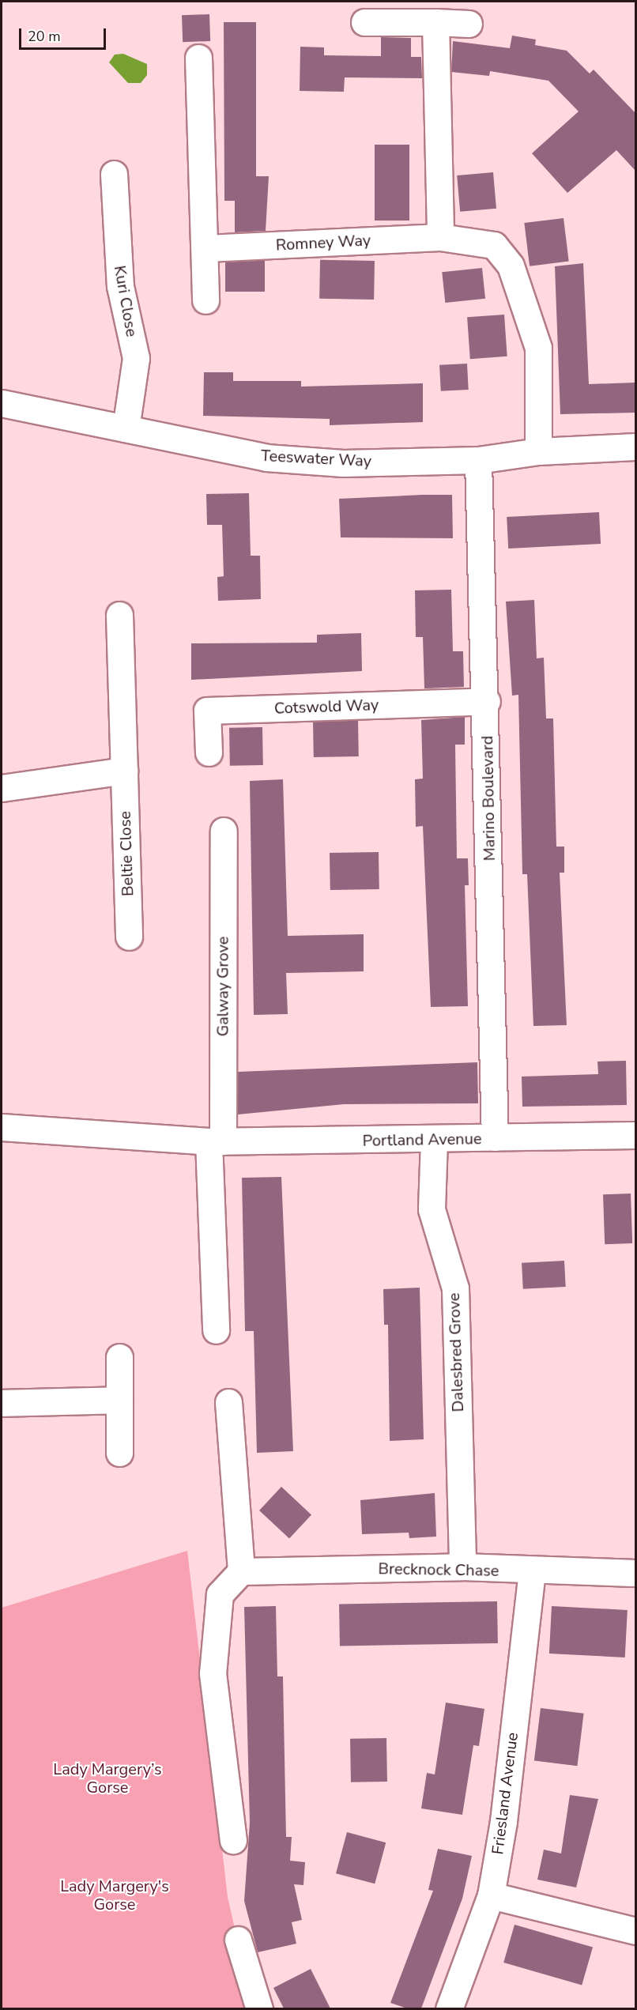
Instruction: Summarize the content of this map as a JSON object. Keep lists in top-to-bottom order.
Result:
{
  "streets": {
    "street": [
      "Romney Way",
      "Kuri Close",
      "Teeswater Way",
      "Cotswold Way",
      "Marino Boulevard",
      "Beltie Close",
      "Galway Grove",
      "Portland Avenue",
      "Dalesbred Grove",
      "Brecknock Chase",
      "Friesland Avenue"
    ]
  },
  "crossings": [
    ["Romney Way", "Teeswater Way"],
    ["Kuri Close", "Teeswater Way"],
    ["Teeswater Way", "Marino Boulevard"],
    ["Cotswold Way", "Marino Boulevard"],
    ["Marino Boulevard", "Portland Avenue"],
    ["Galway Grove", "Portland Avenue"],
    ["Portland Avenue", "Dalesbred Grove"],
    ["Dalesbred Grove", "Brecknock Chase"],
    ["Brecknock Chase", "Friesland Avenue"]
  ],
  "parks": ["Lady Margery’s Gorse", "Lady Margery's Gorse"],
  "scale_bar": "20 m"
}
